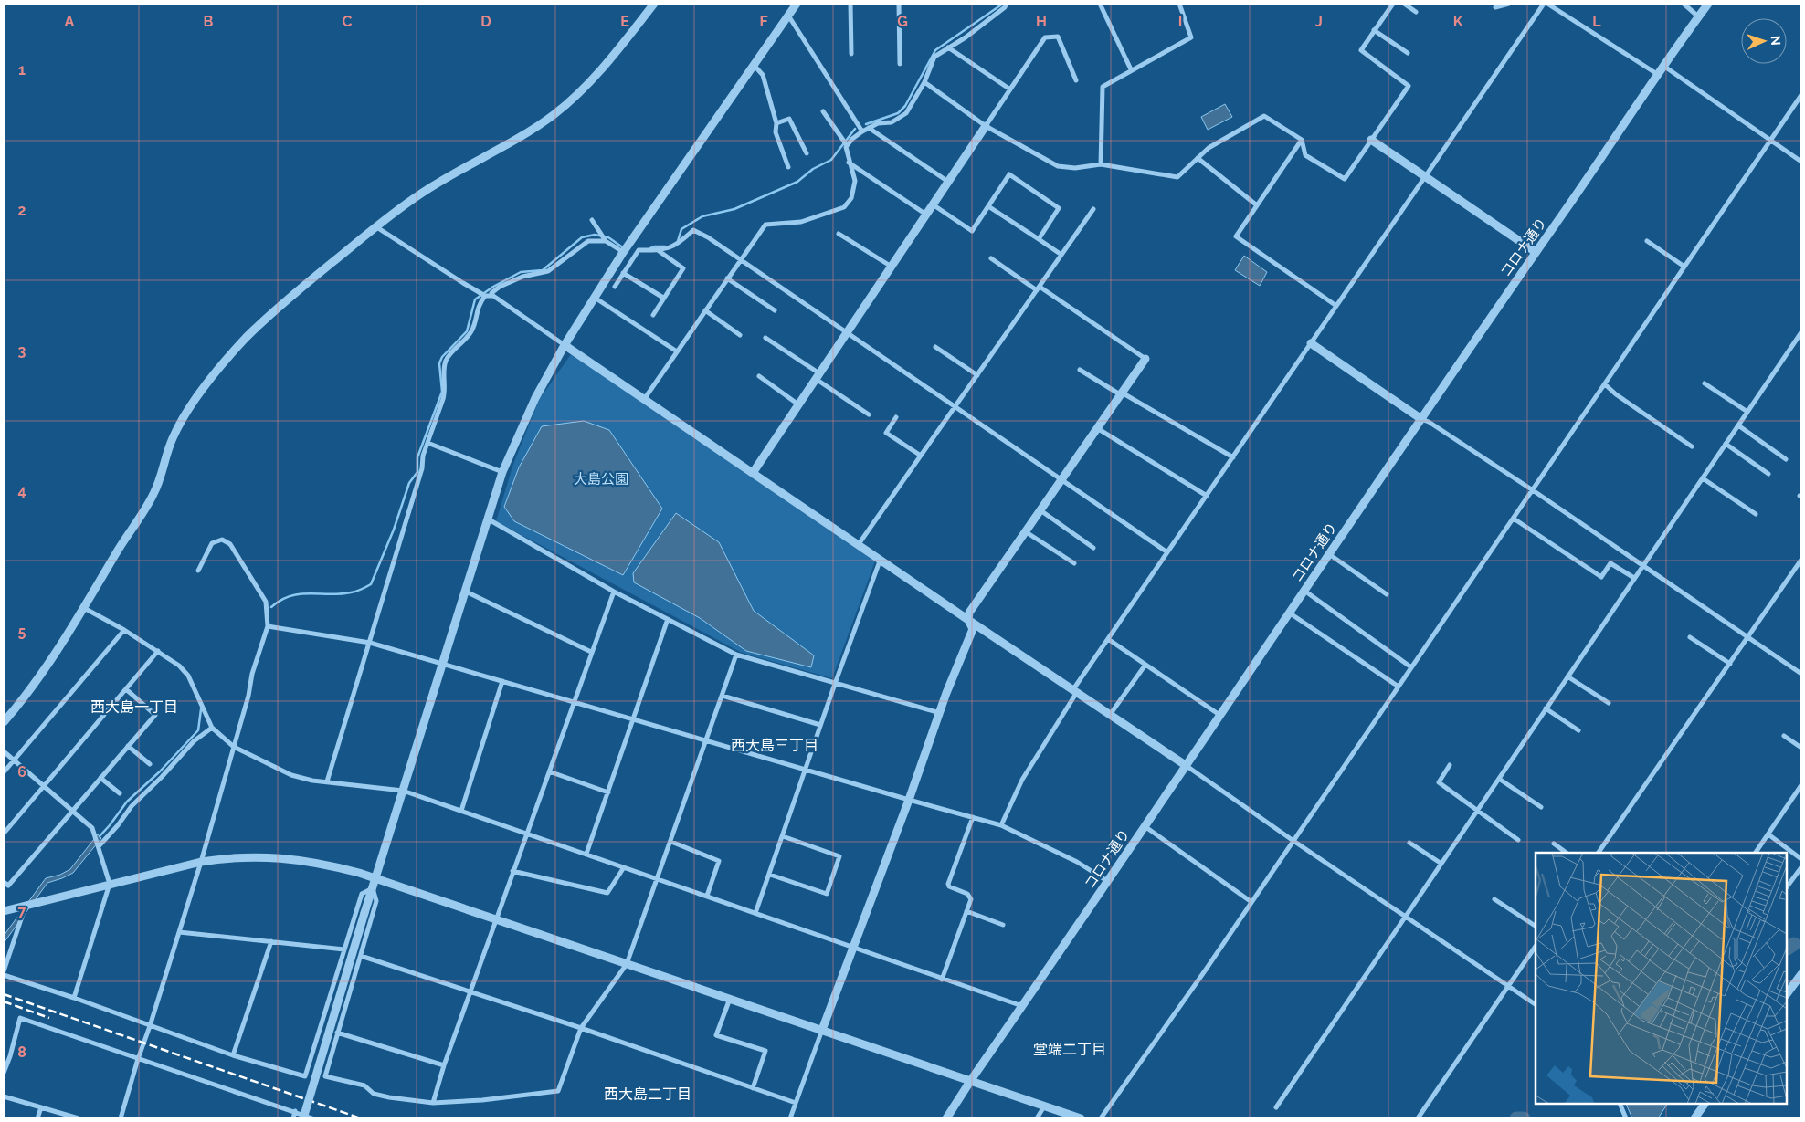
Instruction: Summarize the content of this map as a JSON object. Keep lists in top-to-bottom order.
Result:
{
  "streets": {
    "street": ["コロナ通り"]
  },
  "districts": [
    "西大島一丁目",
    "西大島三丁目",
    "堂端二丁目",
    "西大島二丁目"
  ],
  "parks": ["大島公園"],
  "north": "right",
  "grid": {
    "columns": [
      "A",
      "B",
      "C",
      "D",
      "E",
      "F",
      "G",
      "H",
      "I",
      "J",
      "K",
      "L"
    ],
    "rows": [
      "1",
      "2",
      "3",
      "4",
      "5",
      "6",
      "7",
      "8"
    ]
  }
}
